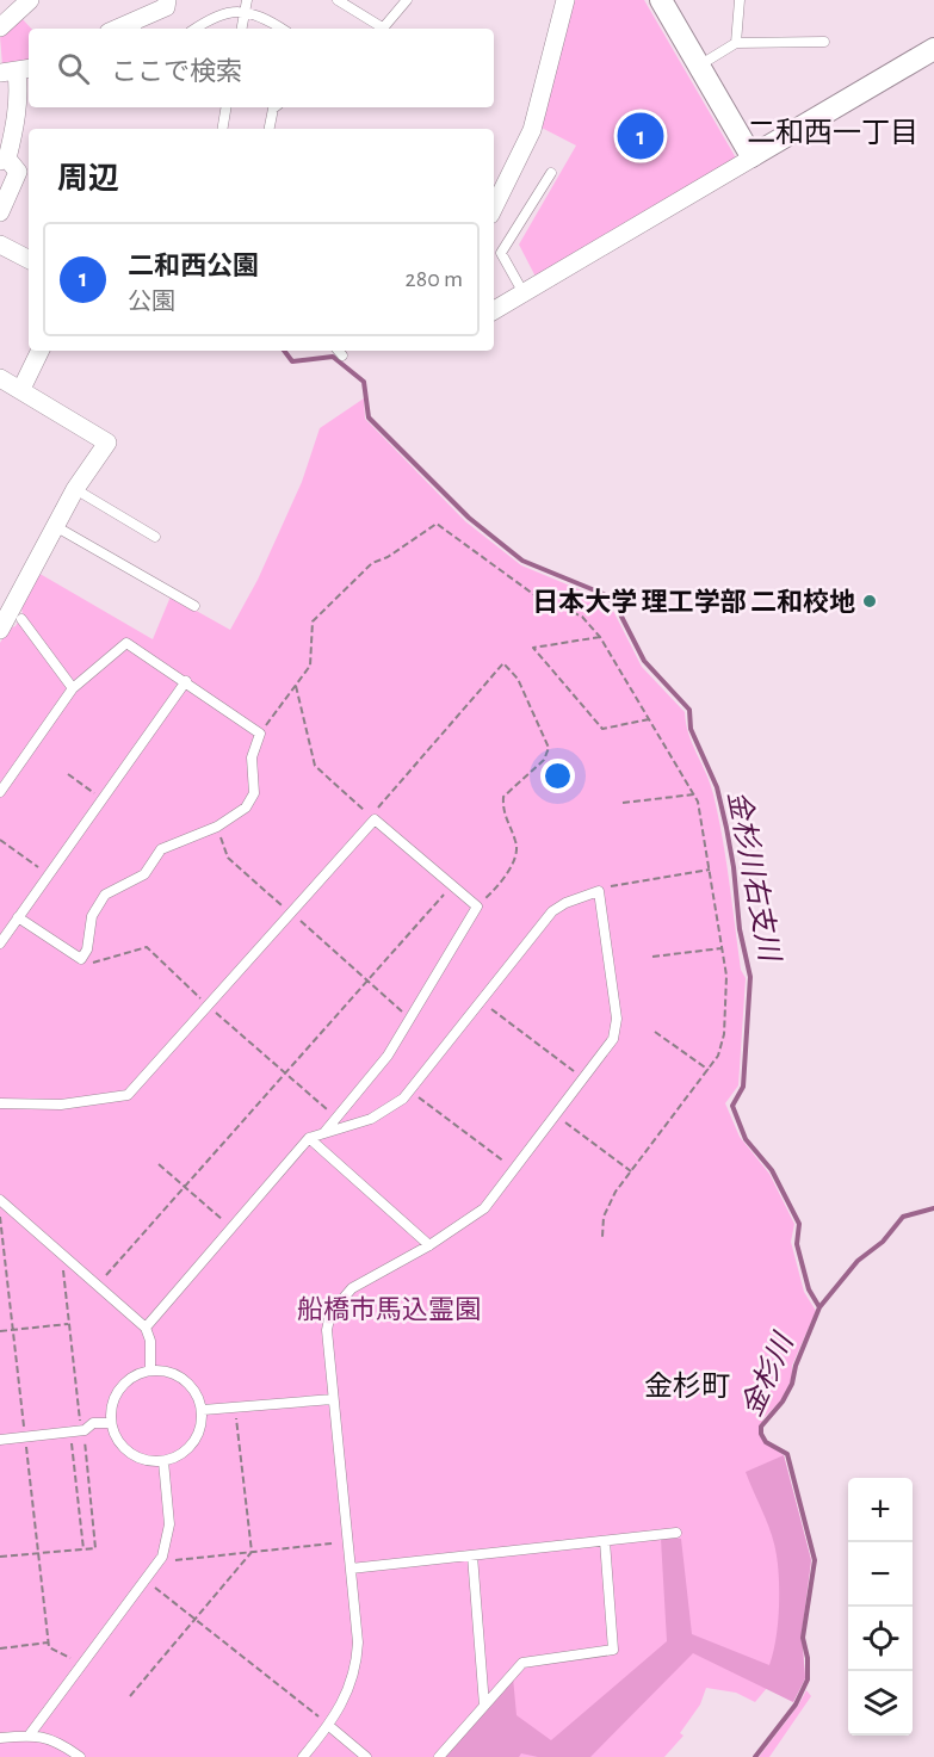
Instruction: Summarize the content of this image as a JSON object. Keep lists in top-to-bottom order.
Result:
{
  "districts": ["二和西一丁目", "金杉町"],
  "water": ["金杉川右支川", "金杉川"],
  "parks": ["船橋市馬込霊園"],
  "places": ["日本大学 理工学部 二和校地"],
  "page": {
    "search": "ここで検索",
    "pins": "1",
    "heading": "周辺",
    "list": [
      {
        "mark": "1",
        "name": "二和西公園",
        "note": "公園",
        "value": "280 m"
      }
    ],
    "map_buttons": ["+", "−"]
  }
}
